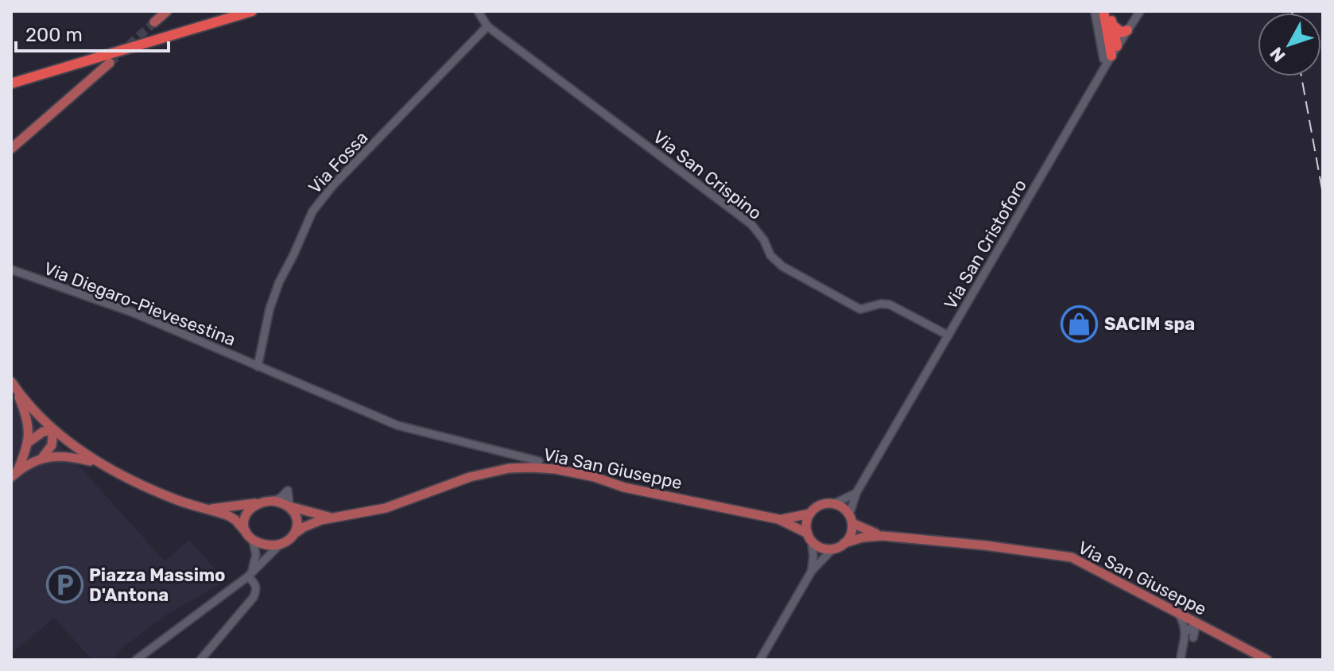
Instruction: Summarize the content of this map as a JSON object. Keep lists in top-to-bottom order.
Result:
{
  "streets": {
    "main road": ["Via San Giuseppe"],
    "street": [
      "Via Fossa",
      "Via San Crispino",
      "Via San Cristoforo",
      "Via Diegaro-Pievesestina"
    ]
  },
  "crossings": [
    ["Via Fossa", "Via San Crispino"],
    ["Via Fossa", "Via Diegaro-Pievesestina"],
    ["Via San Crispino", "Via San Cristoforo"],
    ["Via San Cristoforo", "Via San Giuseppe"]
  ],
  "places": {
    "shop": ["SACIM spa"],
    "parking": ["Piazza Massimo D'Antona"]
  },
  "scale_bar": "200 m",
  "north": "bottom left"
}
